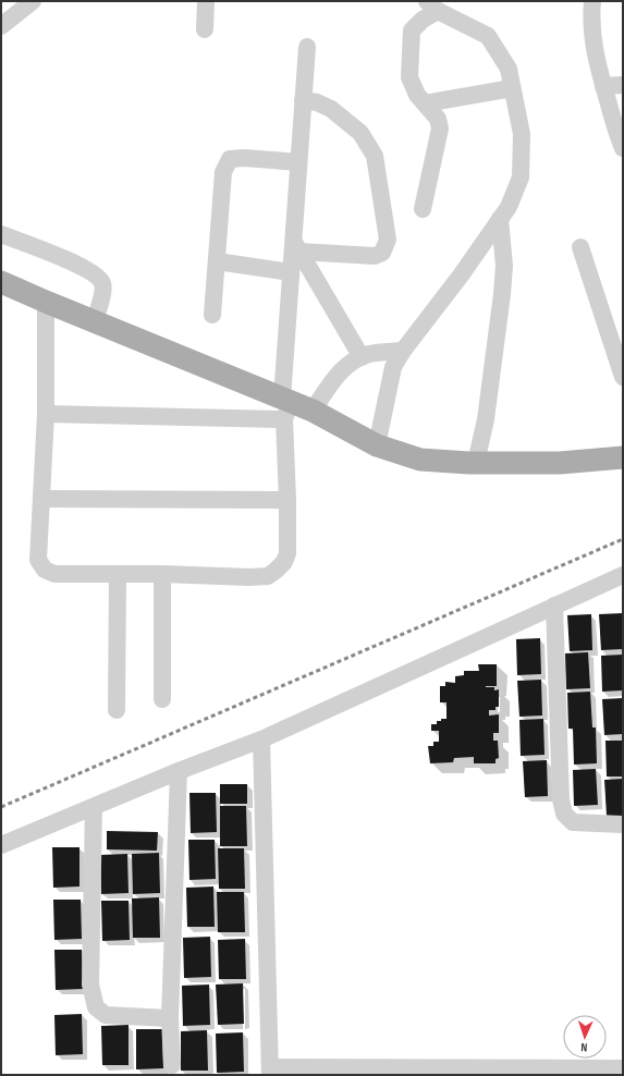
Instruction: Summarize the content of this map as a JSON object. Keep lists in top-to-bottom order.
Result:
{
  "north": "bottom"
}
